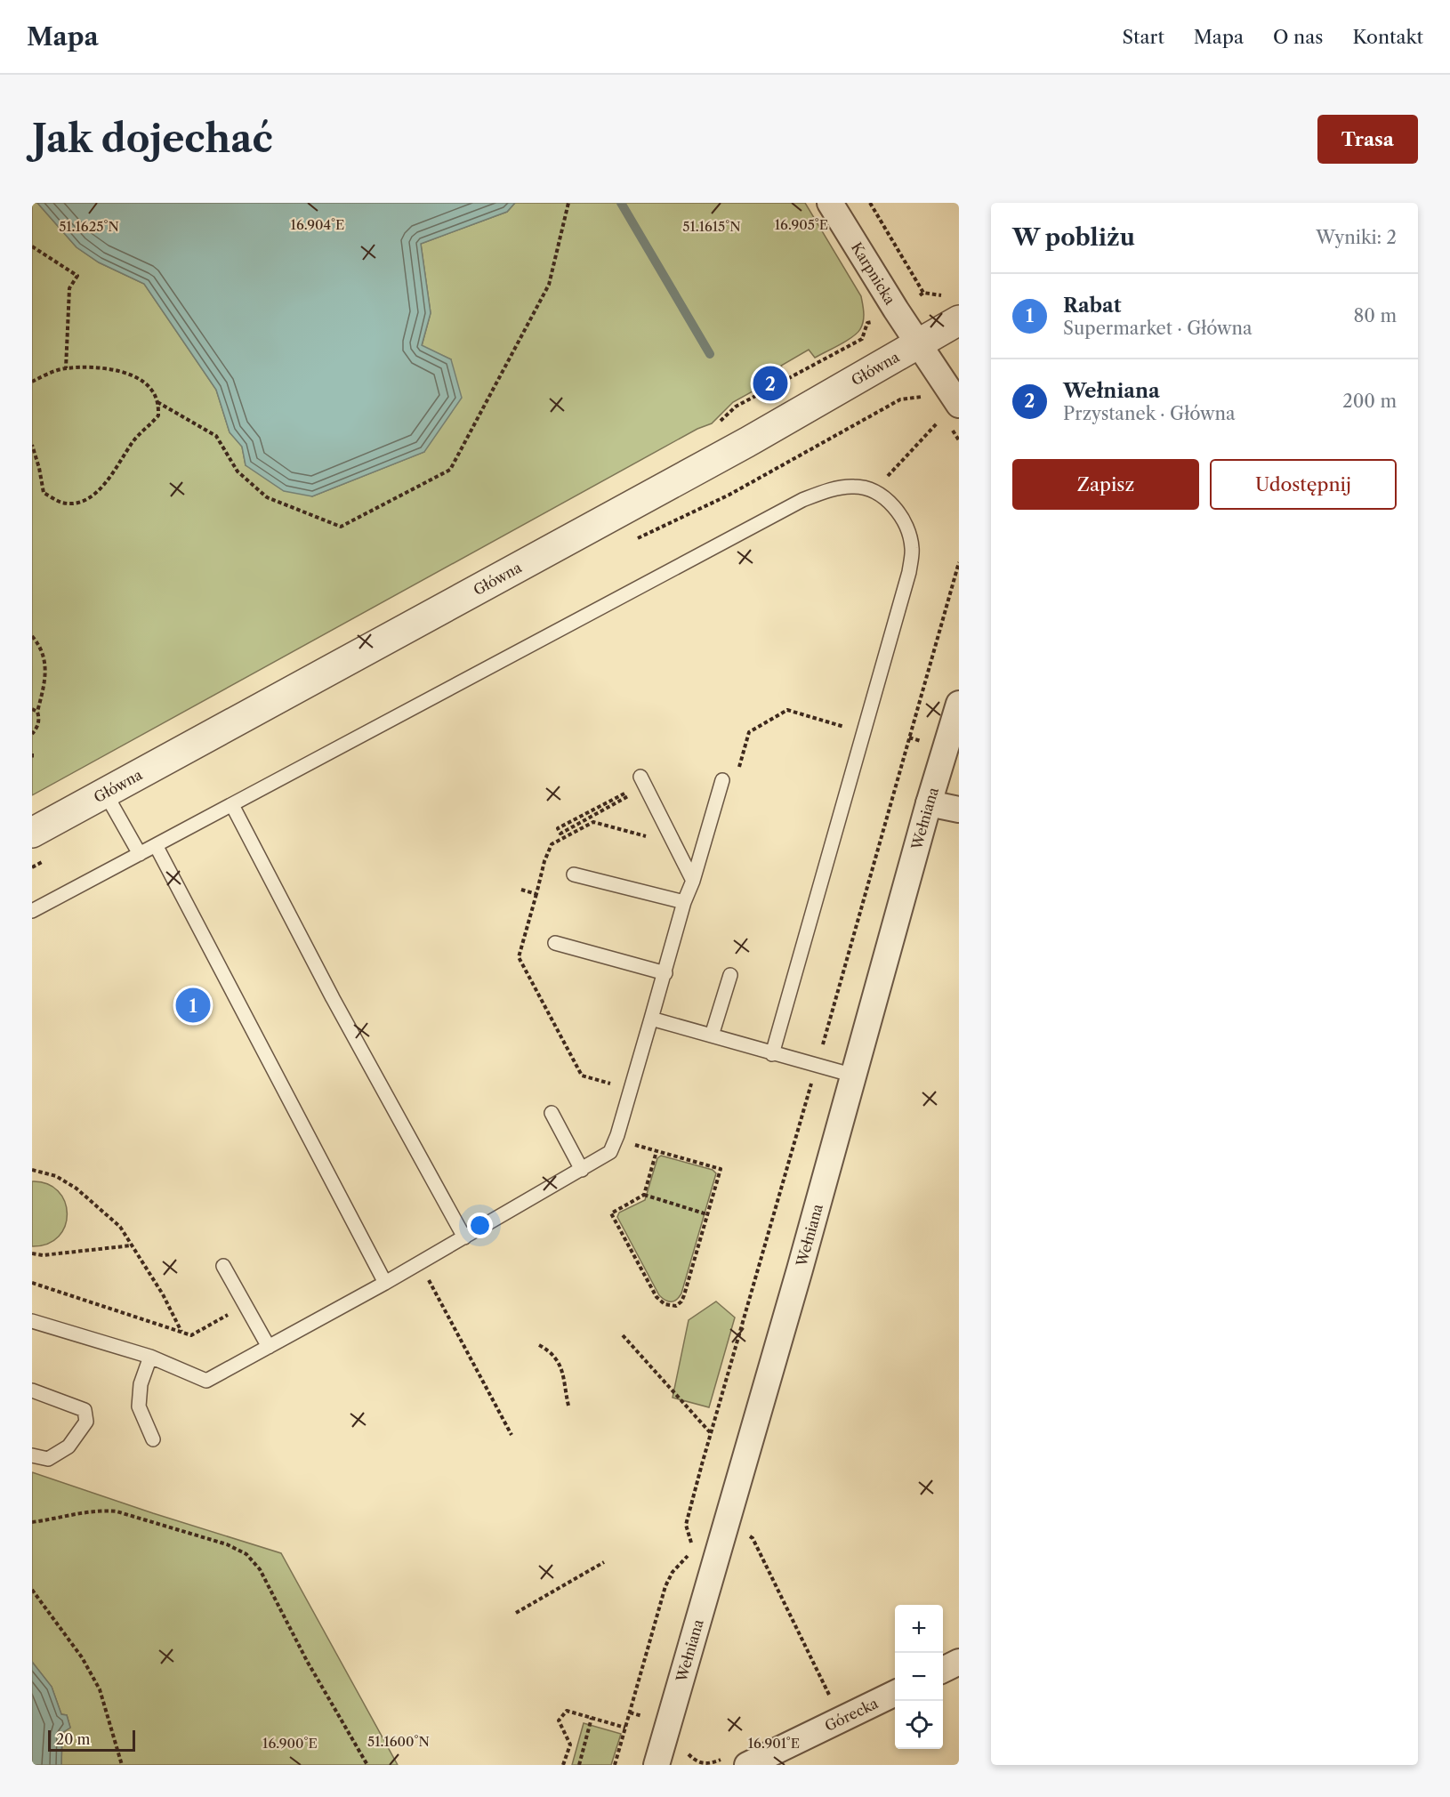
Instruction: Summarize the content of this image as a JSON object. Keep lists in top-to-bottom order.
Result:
{
  "streets": {
    "street": [
      "Karpnicka",
      "Główna",
      "Wełniana",
      "Górecka"
    ]
  },
  "crossings": [
    ["Karpnicka", "Główna"]
  ],
  "scale_bar": "20 m",
  "page": {
    "header": "Mapa",
    "nav": [
      "Start",
      "Mapa",
      "O nas",
      "Kontakt"
    ],
    "buttons": [
      "Trasa",
      ["Zapisz", "Udostępnij"]
    ],
    "title": "Jak dojechać",
    "heading": ["W pobliżu", "Wyniki: 2"],
    "list": [
      {
        "mark": "1",
        "name": "Rabat",
        "note": "Supermarket · Główna",
        "value": "80 m"
      },
      {
        "mark": "2",
        "name": "Wełniana",
        "note": "Przystanek · Główna",
        "value": "200 m"
      }
    ],
    "pins": ["2", "1"],
    "map_buttons": ["+", "−"],
    "scale": "20 m"
  },
  "coordinates": [
    "16.904°E",
    "16.905°E",
    "51.1625°N",
    "51.1615°N",
    "51.1600°N",
    "16.900°E",
    "16.901°E"
  ]
}
